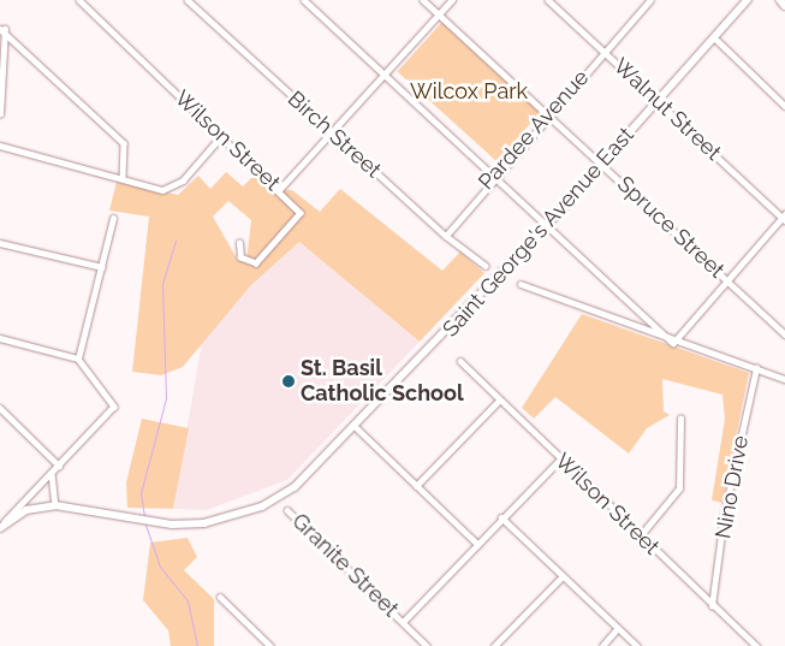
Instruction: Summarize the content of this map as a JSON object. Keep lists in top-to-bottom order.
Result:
{
  "streets": {
    "main road": ["Saint George's Avenue East"],
    "street": [
      "Walnut Street",
      "Pardee Avenue",
      "Birch Street",
      "Wilson Street",
      "Spruce Street",
      "Nino Drive",
      "Granite Street"
    ]
  },
  "crossings": [
    ["Walnut Street", "Pardee Avenue"],
    ["Walnut Street", "Saint George's Avenue East"],
    ["Pardee Avenue", "Birch Street"],
    ["Pardee Avenue", "Spruce Street"],
    ["Wilson Street", "Nino Drive"],
    ["Spruce Street", "Saint George's Avenue East"]
  ],
  "parks": ["Wilcox Park"],
  "places": ["St. Basil Catholic School"]
}
